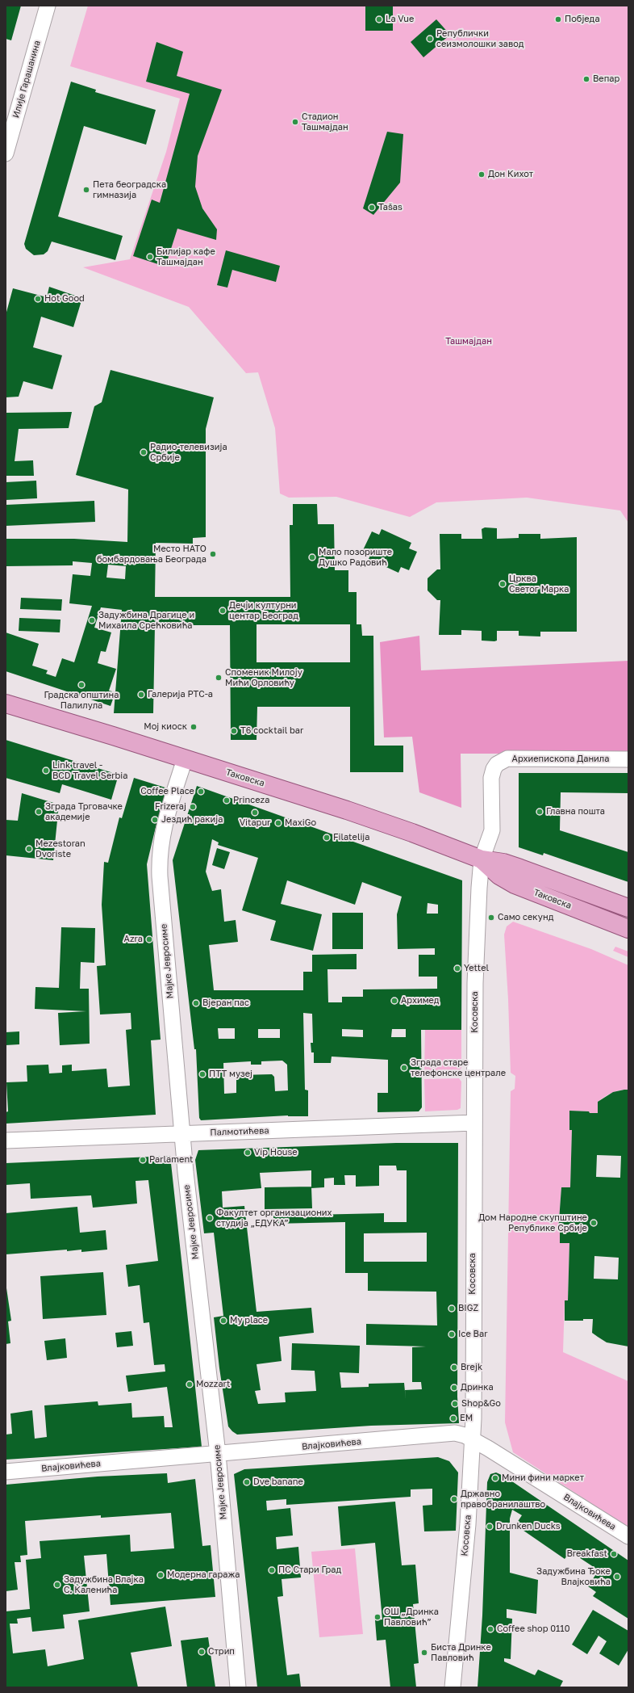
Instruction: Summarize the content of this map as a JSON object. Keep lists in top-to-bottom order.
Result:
{
  "streets": {
    "main road": ["Таковска"],
    "street": [
      "Илије Гарашанина",
      "Архиепископа Данила",
      "Мајке Јевросиме",
      "Косовска",
      "Палмотићева",
      "Влајковићева"
    ]
  },
  "crossings": [
    ["Архиепископа Данила", "Таковска"],
    ["Архиепископа Данила", "Косовска"],
    ["Таковска", "Мајке Јевросиме"],
    ["Таковска", "Косовска"],
    ["Мајке Јевросиме", "Палмотићева"],
    ["Мајке Јевросиме", "Влајковићева"],
    ["Косовска", "Палмотићева"],
    ["Косовска", "Влајковићева"]
  ],
  "parks": ["Ташмајдан"],
  "places": [
    "La Vue",
    "Побједа",
    "Републички сеизмолошки завод",
    "Вепар",
    "Стадион Ташмајдан",
    "Дон Кихот",
    "Пета београдска гимназија",
    "Tašas",
    "Билијар кафе Ташмајдан",
    "Hot Good",
    "Радио-телевизија Србије",
    "Место НАТО бомбардовања Београда",
    "Мало позориште Душко Радовић",
    "Црква Светог Марка",
    "Дечји културни центар Београд",
    "Задужбина Драгице и Михаила Срећковића",
    "Споменик Милоју Мићи Орловићу",
    "Градска општина Палилула",
    "Галерија РТС-а",
    "Мој киоск",
    "T6 cocktail bar",
    "Link travel - BCD Travel Serbia",
    "Coffee Place",
    "Princeza",
    "Frizeraj",
    "Зграда Трговачке академије",
    "Главна пошта",
    "Vitapur",
    "Јездић ракија",
    "MaxiGo",
    "Filatelija",
    "Mezestoran Dvoriste",
    "Само секунд",
    "Azra",
    "Yettel",
    "Архимед",
    "Вјеран пас",
    "Зграда старе телефонске централе",
    "ПТТ музеј",
    "Vip House",
    "Parlament",
    "Факултет организационих студија „ЕДУКА”",
    "Дом Народне скупштине Републике Србије",
    "BIGZ",
    "My place",
    "Ice Bar",
    "Brejk",
    "Mozzart",
    "Дринка",
    "Shop&Go",
    "ЕМ",
    "Мини фини маркет",
    "Dve banane",
    "Државно правобранилаштво",
    "Drunken Ducks",
    "Breakfast",
    "ПС Стари Град",
    "Модерна гаража",
    "Задужбина Ђоке Влајковића",
    "Задужбина Влајка С. Каленића",
    "ОШ „Дринка Павловић”",
    "Coffee shop 0110",
    "Стрип",
    "Биста Дринке Павловић"
  ]
}
